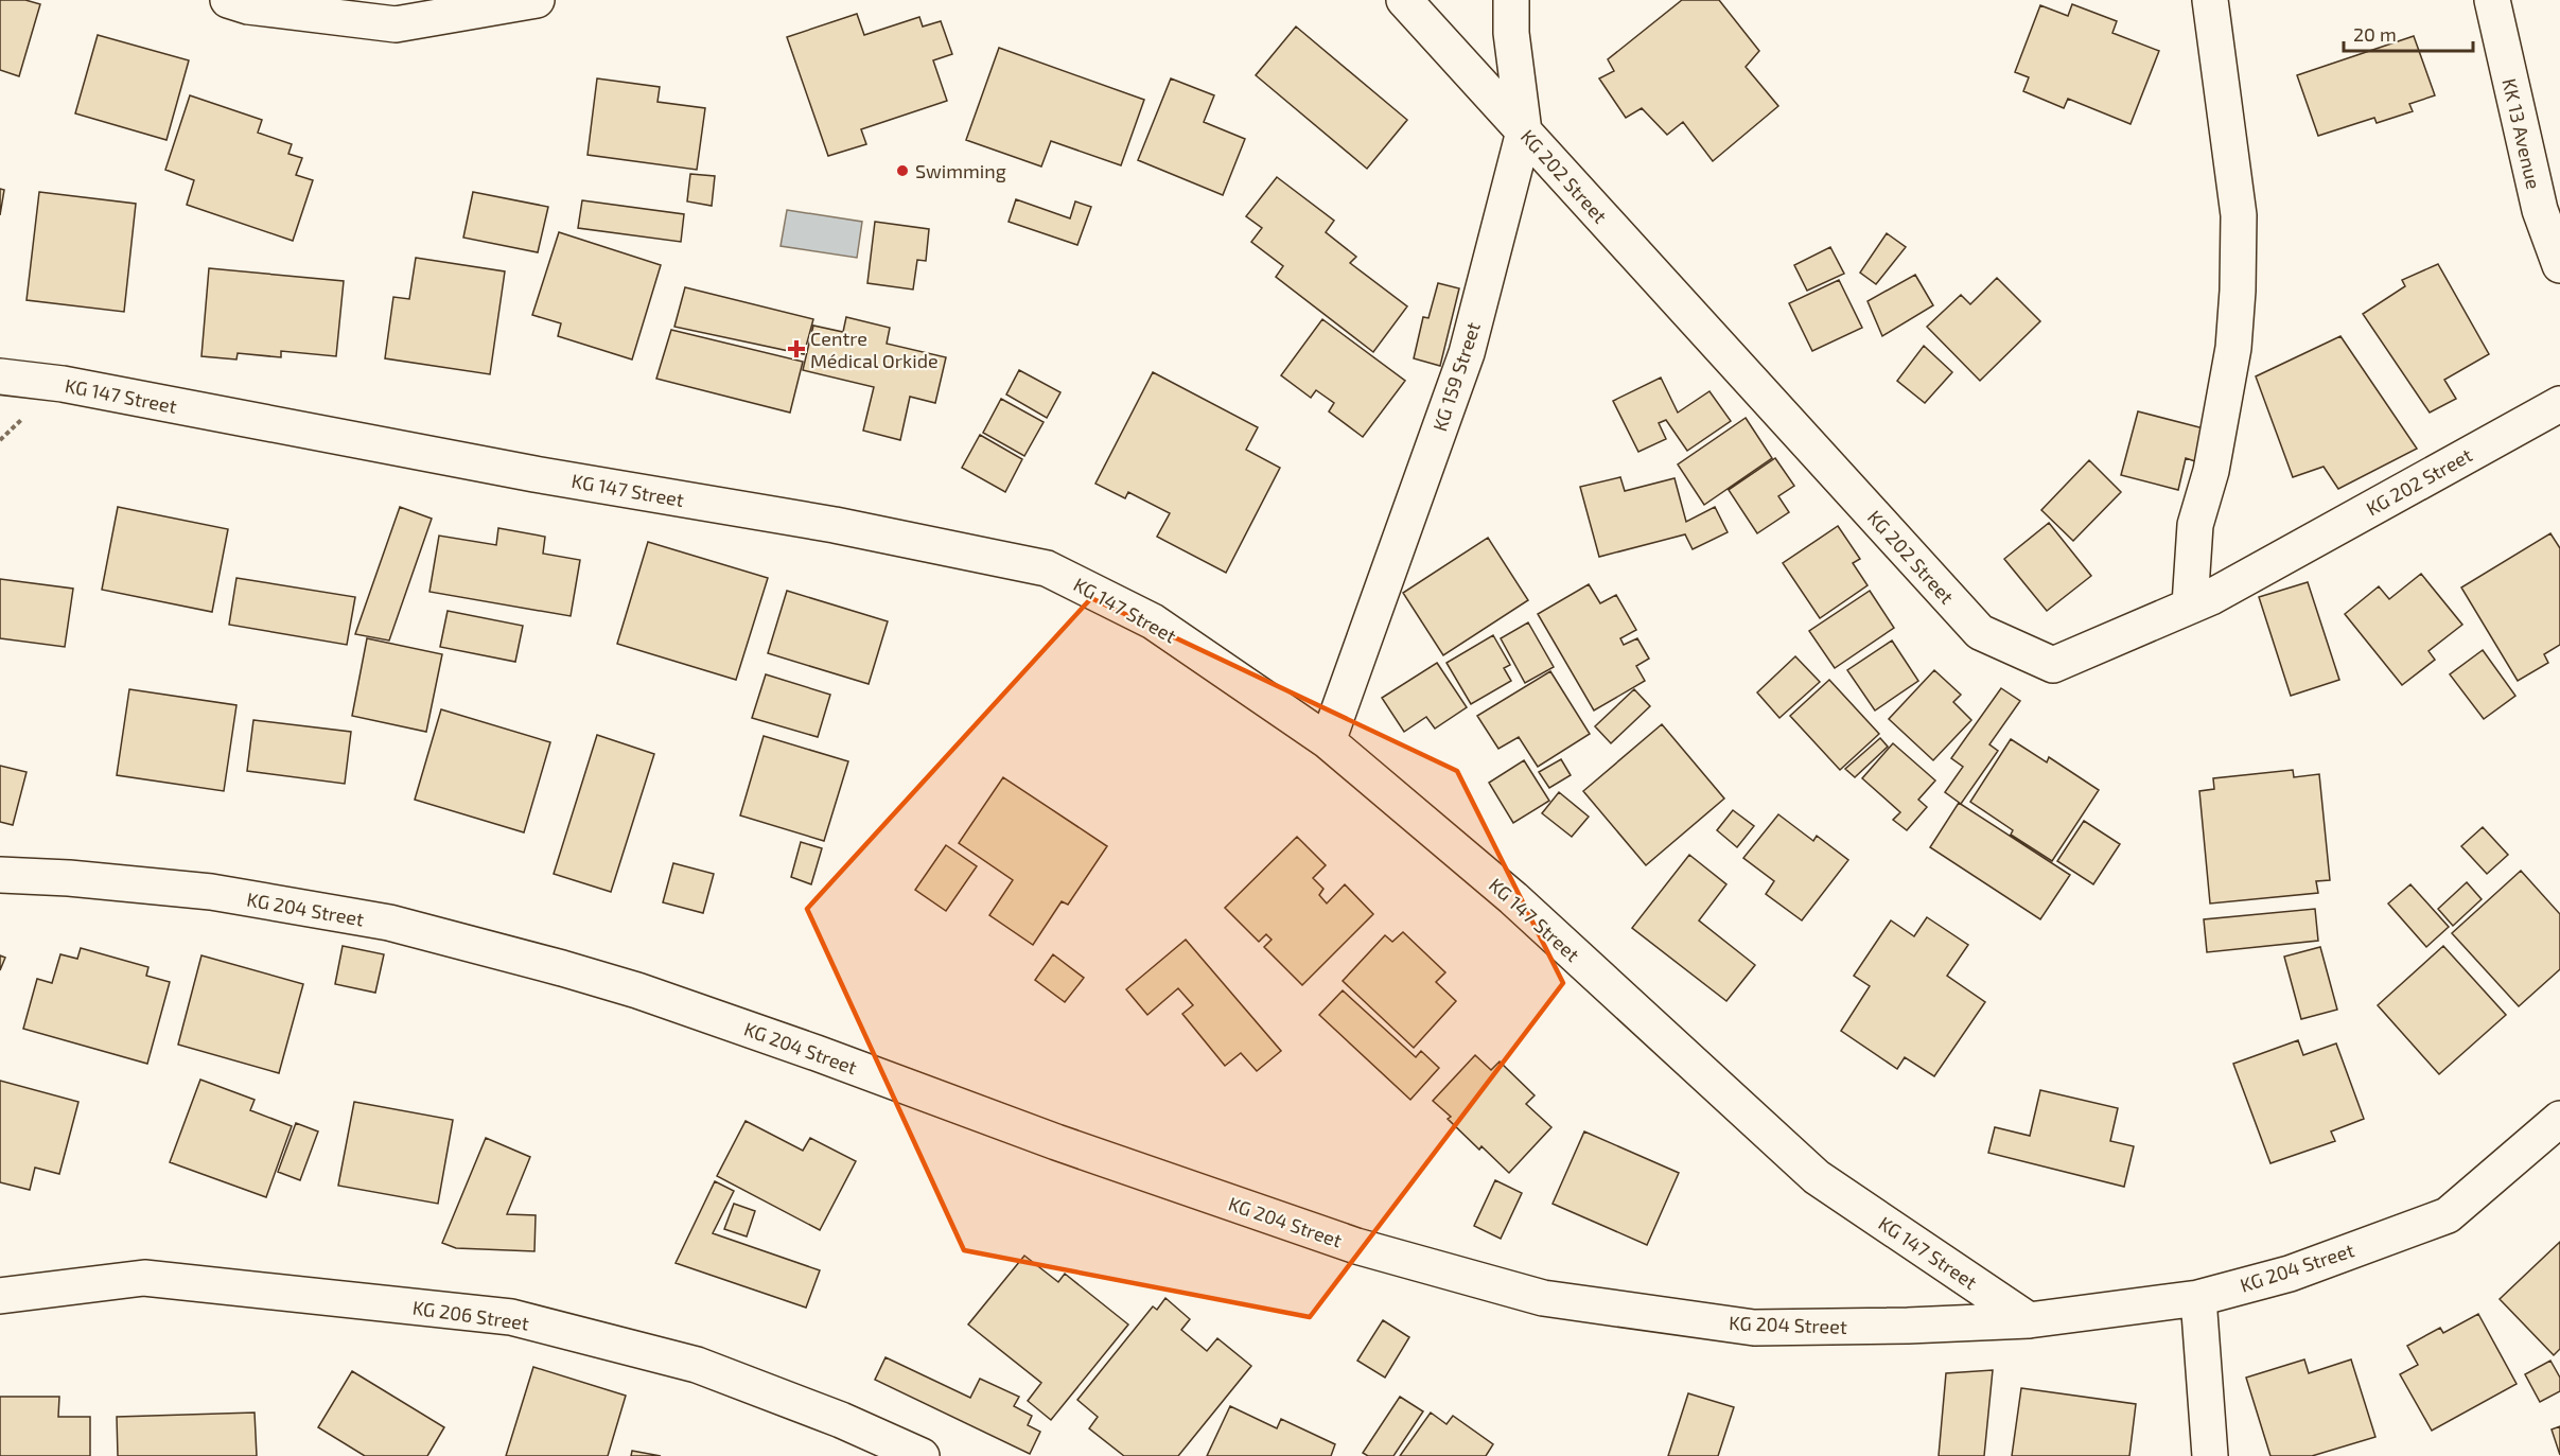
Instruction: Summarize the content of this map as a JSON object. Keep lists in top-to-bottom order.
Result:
{
  "streets": {
    "street": [
      "KK 13 Avenue",
      "KG 202 Street",
      "KG 159 Street",
      "KG 147 Street",
      "KG 204 Street",
      "KG 206 Street"
    ]
  },
  "crossings": [
    ["KG 202 Street", "KG 159 Street"],
    ["KG 159 Street", "KG 147 Street"],
    ["KG 147 Street", "KG 204 Street"]
  ],
  "places": {
    "other": ["Swimming"],
    "health": ["Centre Médical Orkide"]
  },
  "scale_bar": "20 m"
}
